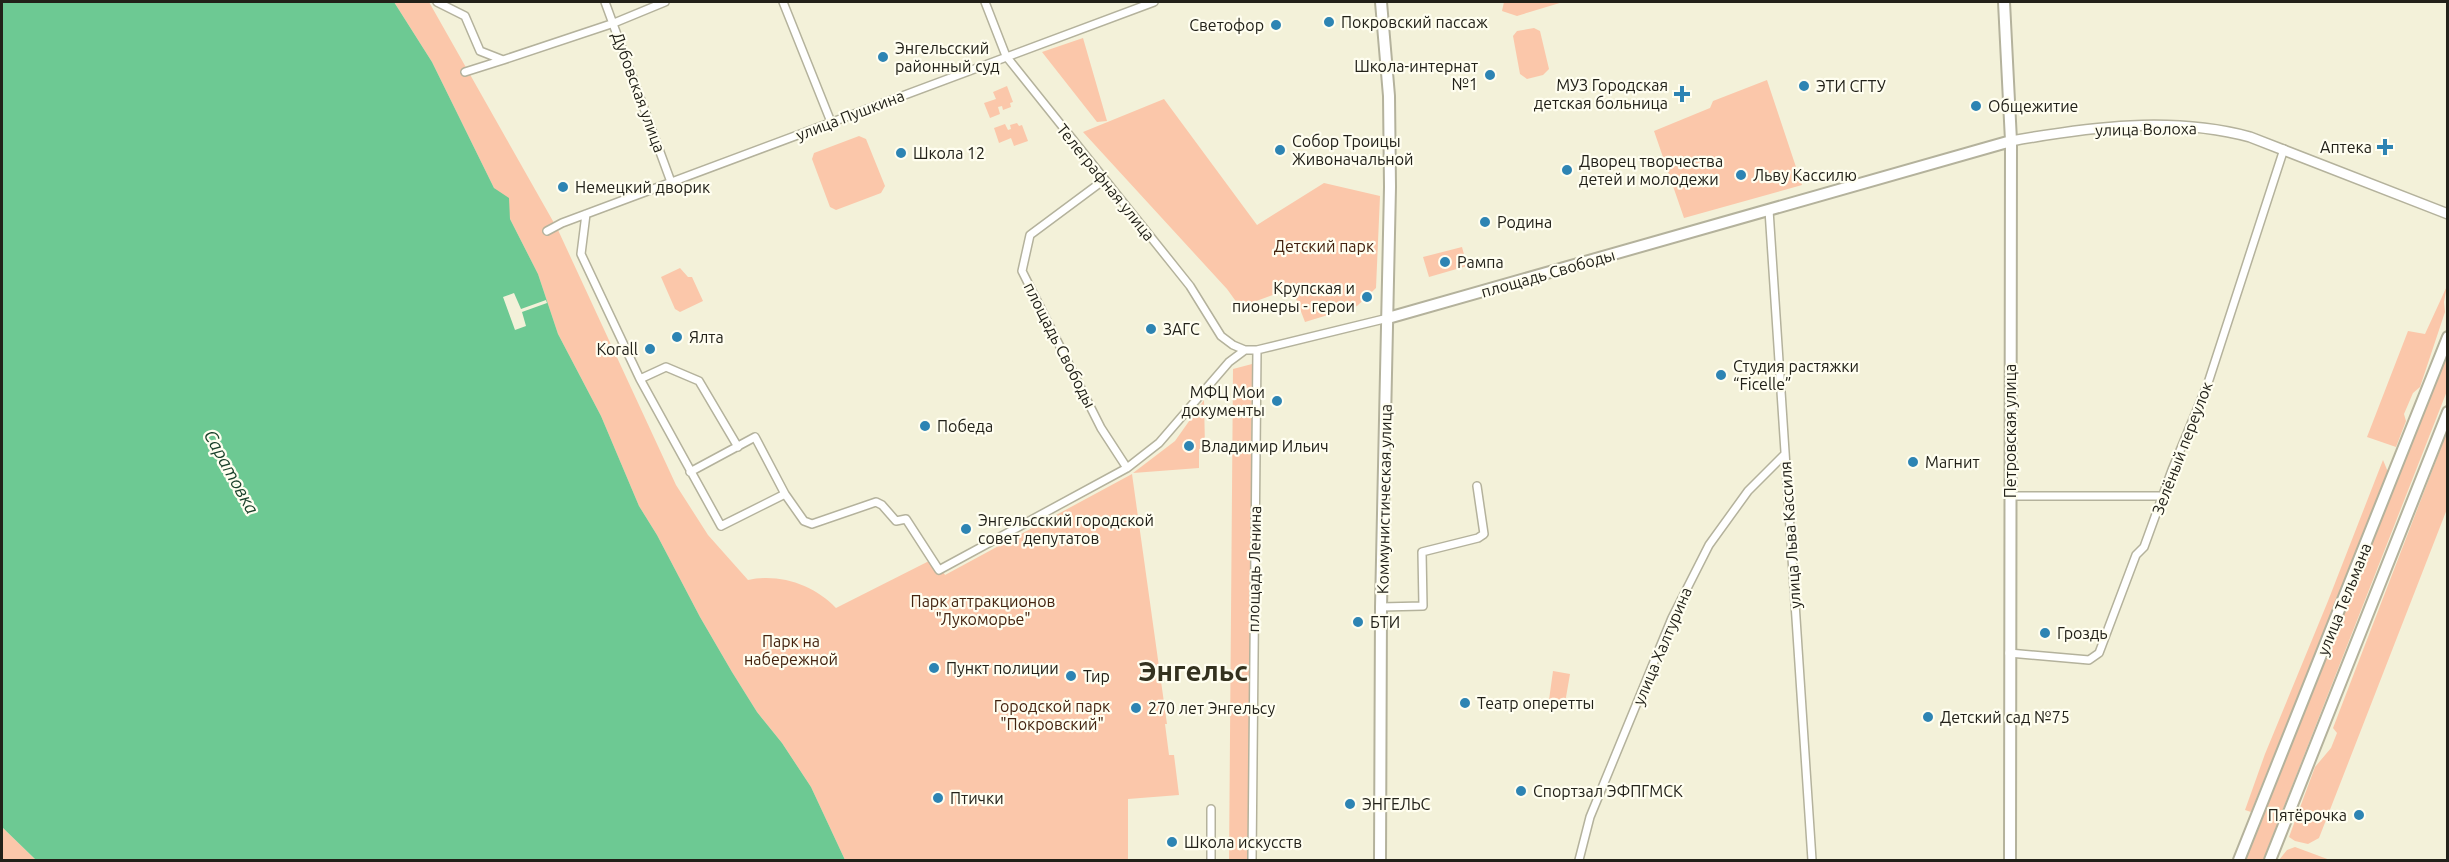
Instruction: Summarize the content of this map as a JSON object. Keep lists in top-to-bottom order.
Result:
{
  "streets": {
    "main road": [
      "площадь Свободы",
      "Петровская улица",
      "Коммунистическая улица",
      "улица Тельмана"
    ],
    "street": [
      "Дубовская улица",
      "улица Пушкина",
      "улица Волоха",
      "Телеграфная улица",
      "Зелёный переулок",
      "улица Льва Кассиля",
      "площадь Ленина",
      "улица Халтурина"
    ]
  },
  "crossings": [
    ["Дубовская улица", "улица Пушкина"],
    ["улица Пушкина", "Телеграфная улица"],
    ["улица Волоха", "площадь Свободы"],
    ["улица Волоха", "Петровская улица"],
    ["улица Волоха", "Зелёный переулок"],
    ["Телеграфная улица", "площадь Свободы"],
    ["площадь Свободы", "Петровская улица"],
    ["площадь Свободы", "Коммунистическая улица"],
    ["площадь Свободы", "улица Льва Кассиля"],
    ["площадь Свободы", "площадь Ленина"],
    ["Петровская улица", "Зелёный переулок"],
    ["улица Льва Кассиля", "улица Халтурина"]
  ],
  "districts": ["Энгельс"],
  "water": ["Саратовка"],
  "parks": [
    "Детский парк",
    "Парк аттракционов \"Лукоморье\"",
    "Парк на набережной",
    "Городской парк \"Покровский\""
  ],
  "places": {
    "other": [
      "Покровский пассаж",
      "Светофор",
      "Энгельсский районный суд",
      "Школа-интернат №1",
      "ЭТИ СГТУ",
      "Общежитие",
      "Собор Троицы Живоначальной",
      "Школа 12",
      "Дворец творчества детей и молодежи",
      "Льву Кассилю",
      "Немецкий дворик",
      "Родина",
      "Рампа",
      "Крупская и пионеры - герои",
      "ЗАГС",
      "Ялта",
      "Korall",
      "Студия растяжки “Ficelle”",
      "МФЦ Мои документы",
      "Победа",
      "Владимир Ильич",
      "Магнит",
      "Энгельсский городской совет депутатов",
      "БТИ",
      "Гроздь",
      "Пункт полиции",
      "Тир",
      "Театр оперетты",
      "270 лет Энгельсу",
      "Детский сад №75",
      "Спортзал ЭФПГМСК",
      "Птички",
      "ЭНГЕЛЬС",
      "Пятёрочка",
      "Школа искусств"
    ],
    "health": ["МУЗ Городская детская больница", "Аптека"]
  }
}
